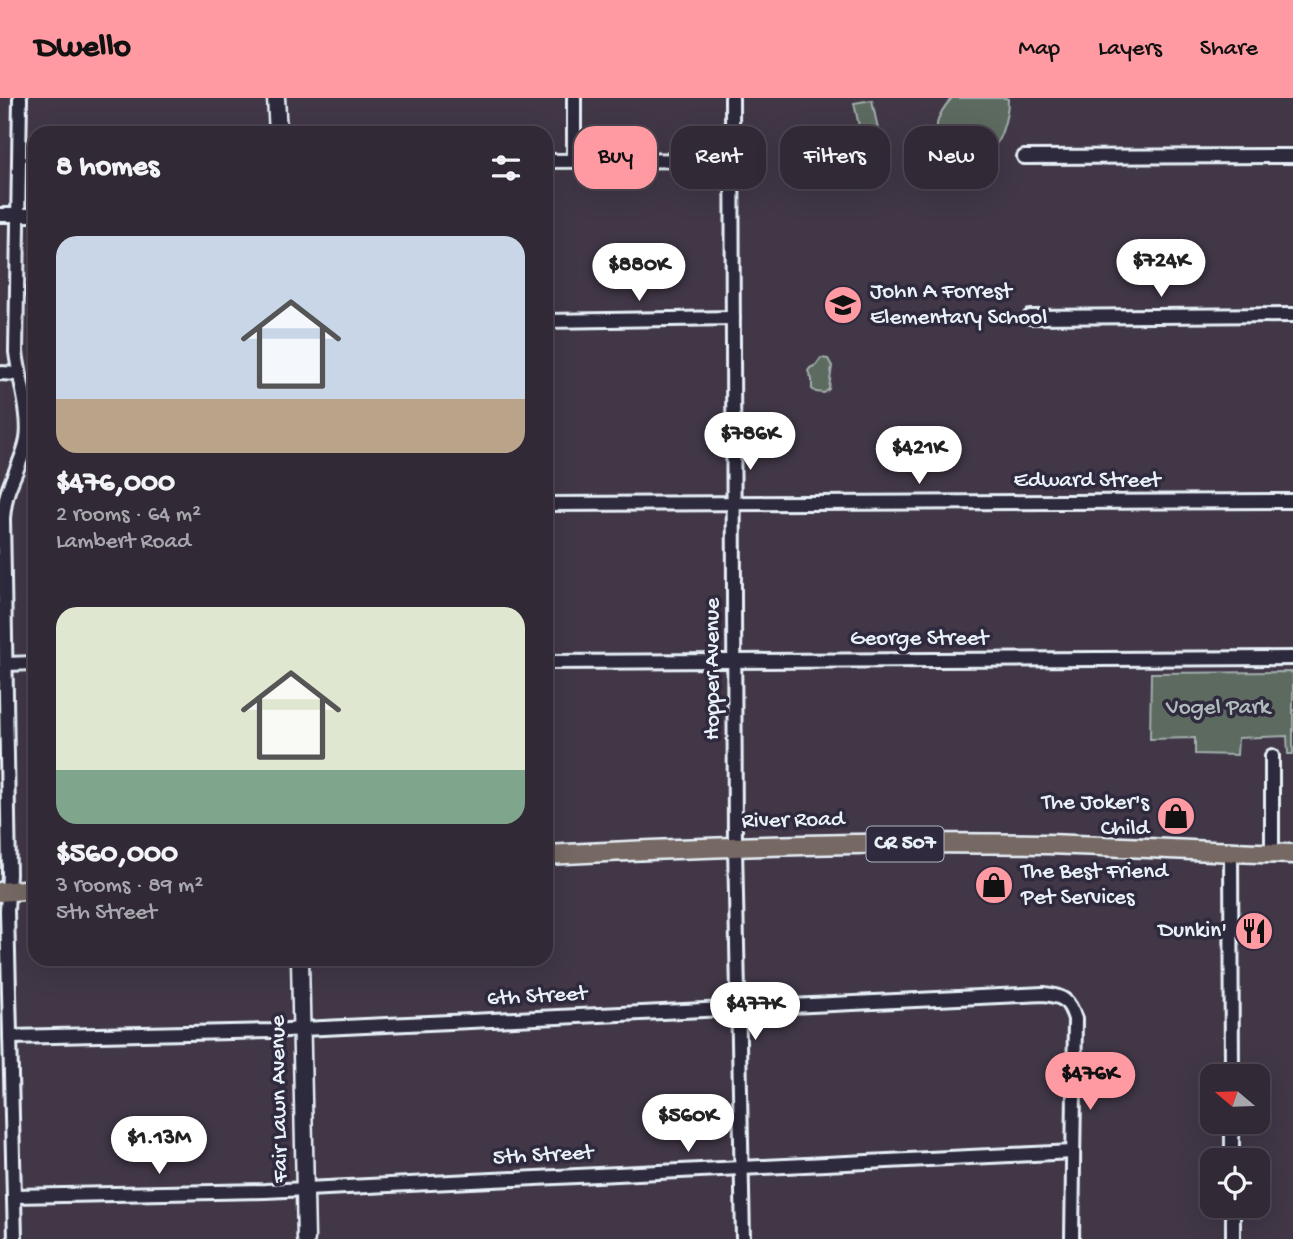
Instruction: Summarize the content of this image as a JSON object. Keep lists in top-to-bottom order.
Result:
{
  "streets": {
    "main road": ["River Road", "CR 507", "Fair Lawn Avenue"],
    "street": [
      "Edward Street",
      "George Street",
      "Hopper Avenue",
      "6th Street",
      "5th Street"
    ]
  },
  "crossings": [
    ["Edward Street", "Hopper Avenue"],
    ["George Street", "Hopper Avenue"],
    ["Hopper Avenue", "River Road"],
    ["Hopper Avenue", "6th Street"],
    ["Hopper Avenue", "5th Street"],
    ["6th Street", "Fair Lawn Avenue"],
    ["6th Street", "5th Street"],
    ["Fair Lawn Avenue", "5th Street"]
  ],
  "parks": ["Vogel Park"],
  "places": {
    "school or university": ["John A Forrest Elementary School"],
    "shop": ["The Joker's Child", "The Best Friend Pet Services"],
    "restaurant": ["Dunkin'"]
  },
  "north": "left",
  "page": {
    "header": "Dwello",
    "nav": ["Map", "Layers", "Share"],
    "chip": [
      "Buy",
      "Rent",
      "Filters",
      "New"
    ],
    "heading": "8 homes",
    "list": [
      {
        "name": "$476,000",
        "note": "2 rooms · 64 m² · Lambert Road"
      },
      {
        "name": "$560,000",
        "note": "3 rooms · 89 m² · 5th Street"
      }
    ],
    "price": [
      "$724K",
      "$880K",
      "$786K",
      "$421K",
      "$477K",
      "$476K",
      "$560K",
      "$1.13M"
    ]
  }
}
